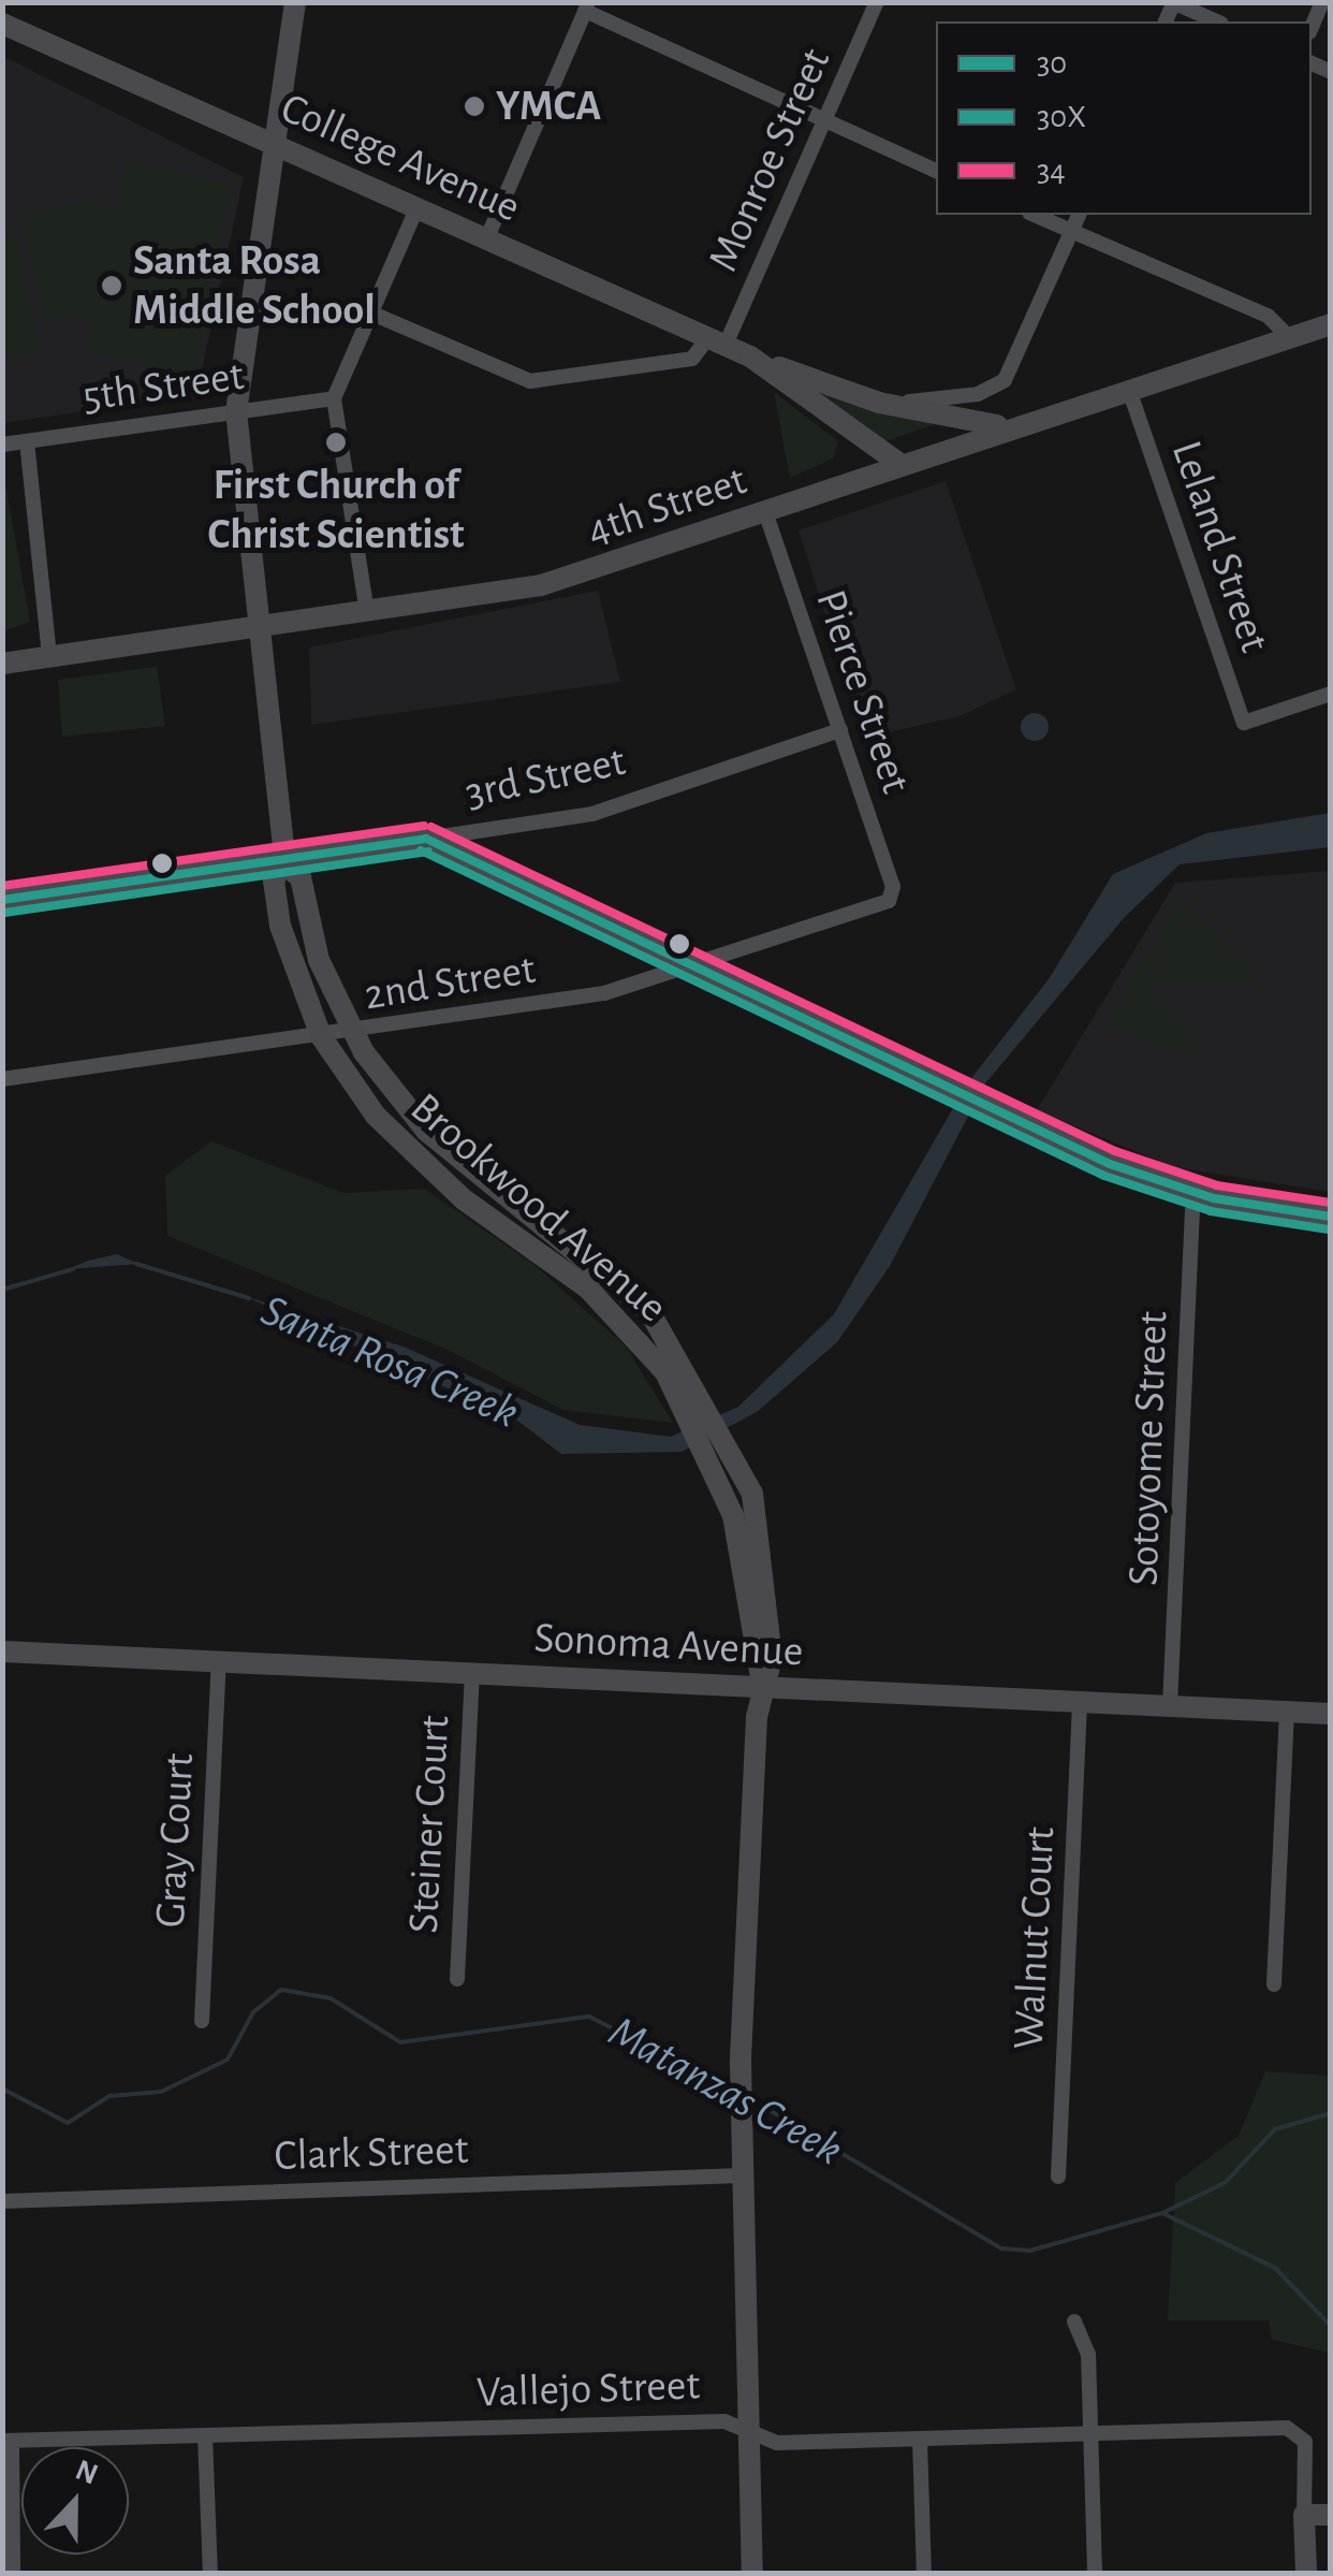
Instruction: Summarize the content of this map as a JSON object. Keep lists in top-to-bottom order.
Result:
{
  "streets": {
    "street": [
      "College Avenue",
      "Monroe Street",
      "5th Street",
      "4th Street",
      "Leland Street",
      "Pierce Street",
      "3rd Street",
      "2nd Street",
      "Brookwood Avenue",
      "Sotoyome Street",
      "Sonoma Avenue",
      "Steiner Court",
      "Gray Court",
      "Walnut Court",
      "Clark Street",
      "Vallejo Street"
    ]
  },
  "crossings": [
    ["College Avenue", "Monroe Street"],
    ["College Avenue", "4th Street"],
    ["College Avenue", "Brookwood Avenue"],
    ["5th Street", "Brookwood Avenue"],
    ["4th Street", "Leland Street"],
    ["4th Street", "Pierce Street"],
    ["4th Street", "Brookwood Avenue"],
    ["Pierce Street", "3rd Street"],
    ["Pierce Street", "2nd Street"],
    ["3rd Street", "Brookwood Avenue"],
    ["2nd Street", "Brookwood Avenue"],
    ["Brookwood Avenue", "Sonoma Avenue"],
    ["Brookwood Avenue", "Clark Street"],
    ["Brookwood Avenue", "Vallejo Street"],
    ["Sotoyome Street", "Sonoma Avenue"],
    ["Sonoma Avenue", "Steiner Court"],
    ["Sonoma Avenue", "Gray Court"],
    ["Sonoma Avenue", "Walnut Court"]
  ],
  "water": ["Santa Rosa Creek", "Matanzas Creek"],
  "places": ["YMCA", "Santa Rosa Middle School", "First Church of Christ Scientist"],
  "lines": ["transit line 34", "transit line 30", "transit line 30X"],
  "legend": ["30", "30X", "34"],
  "north": "top"
}
